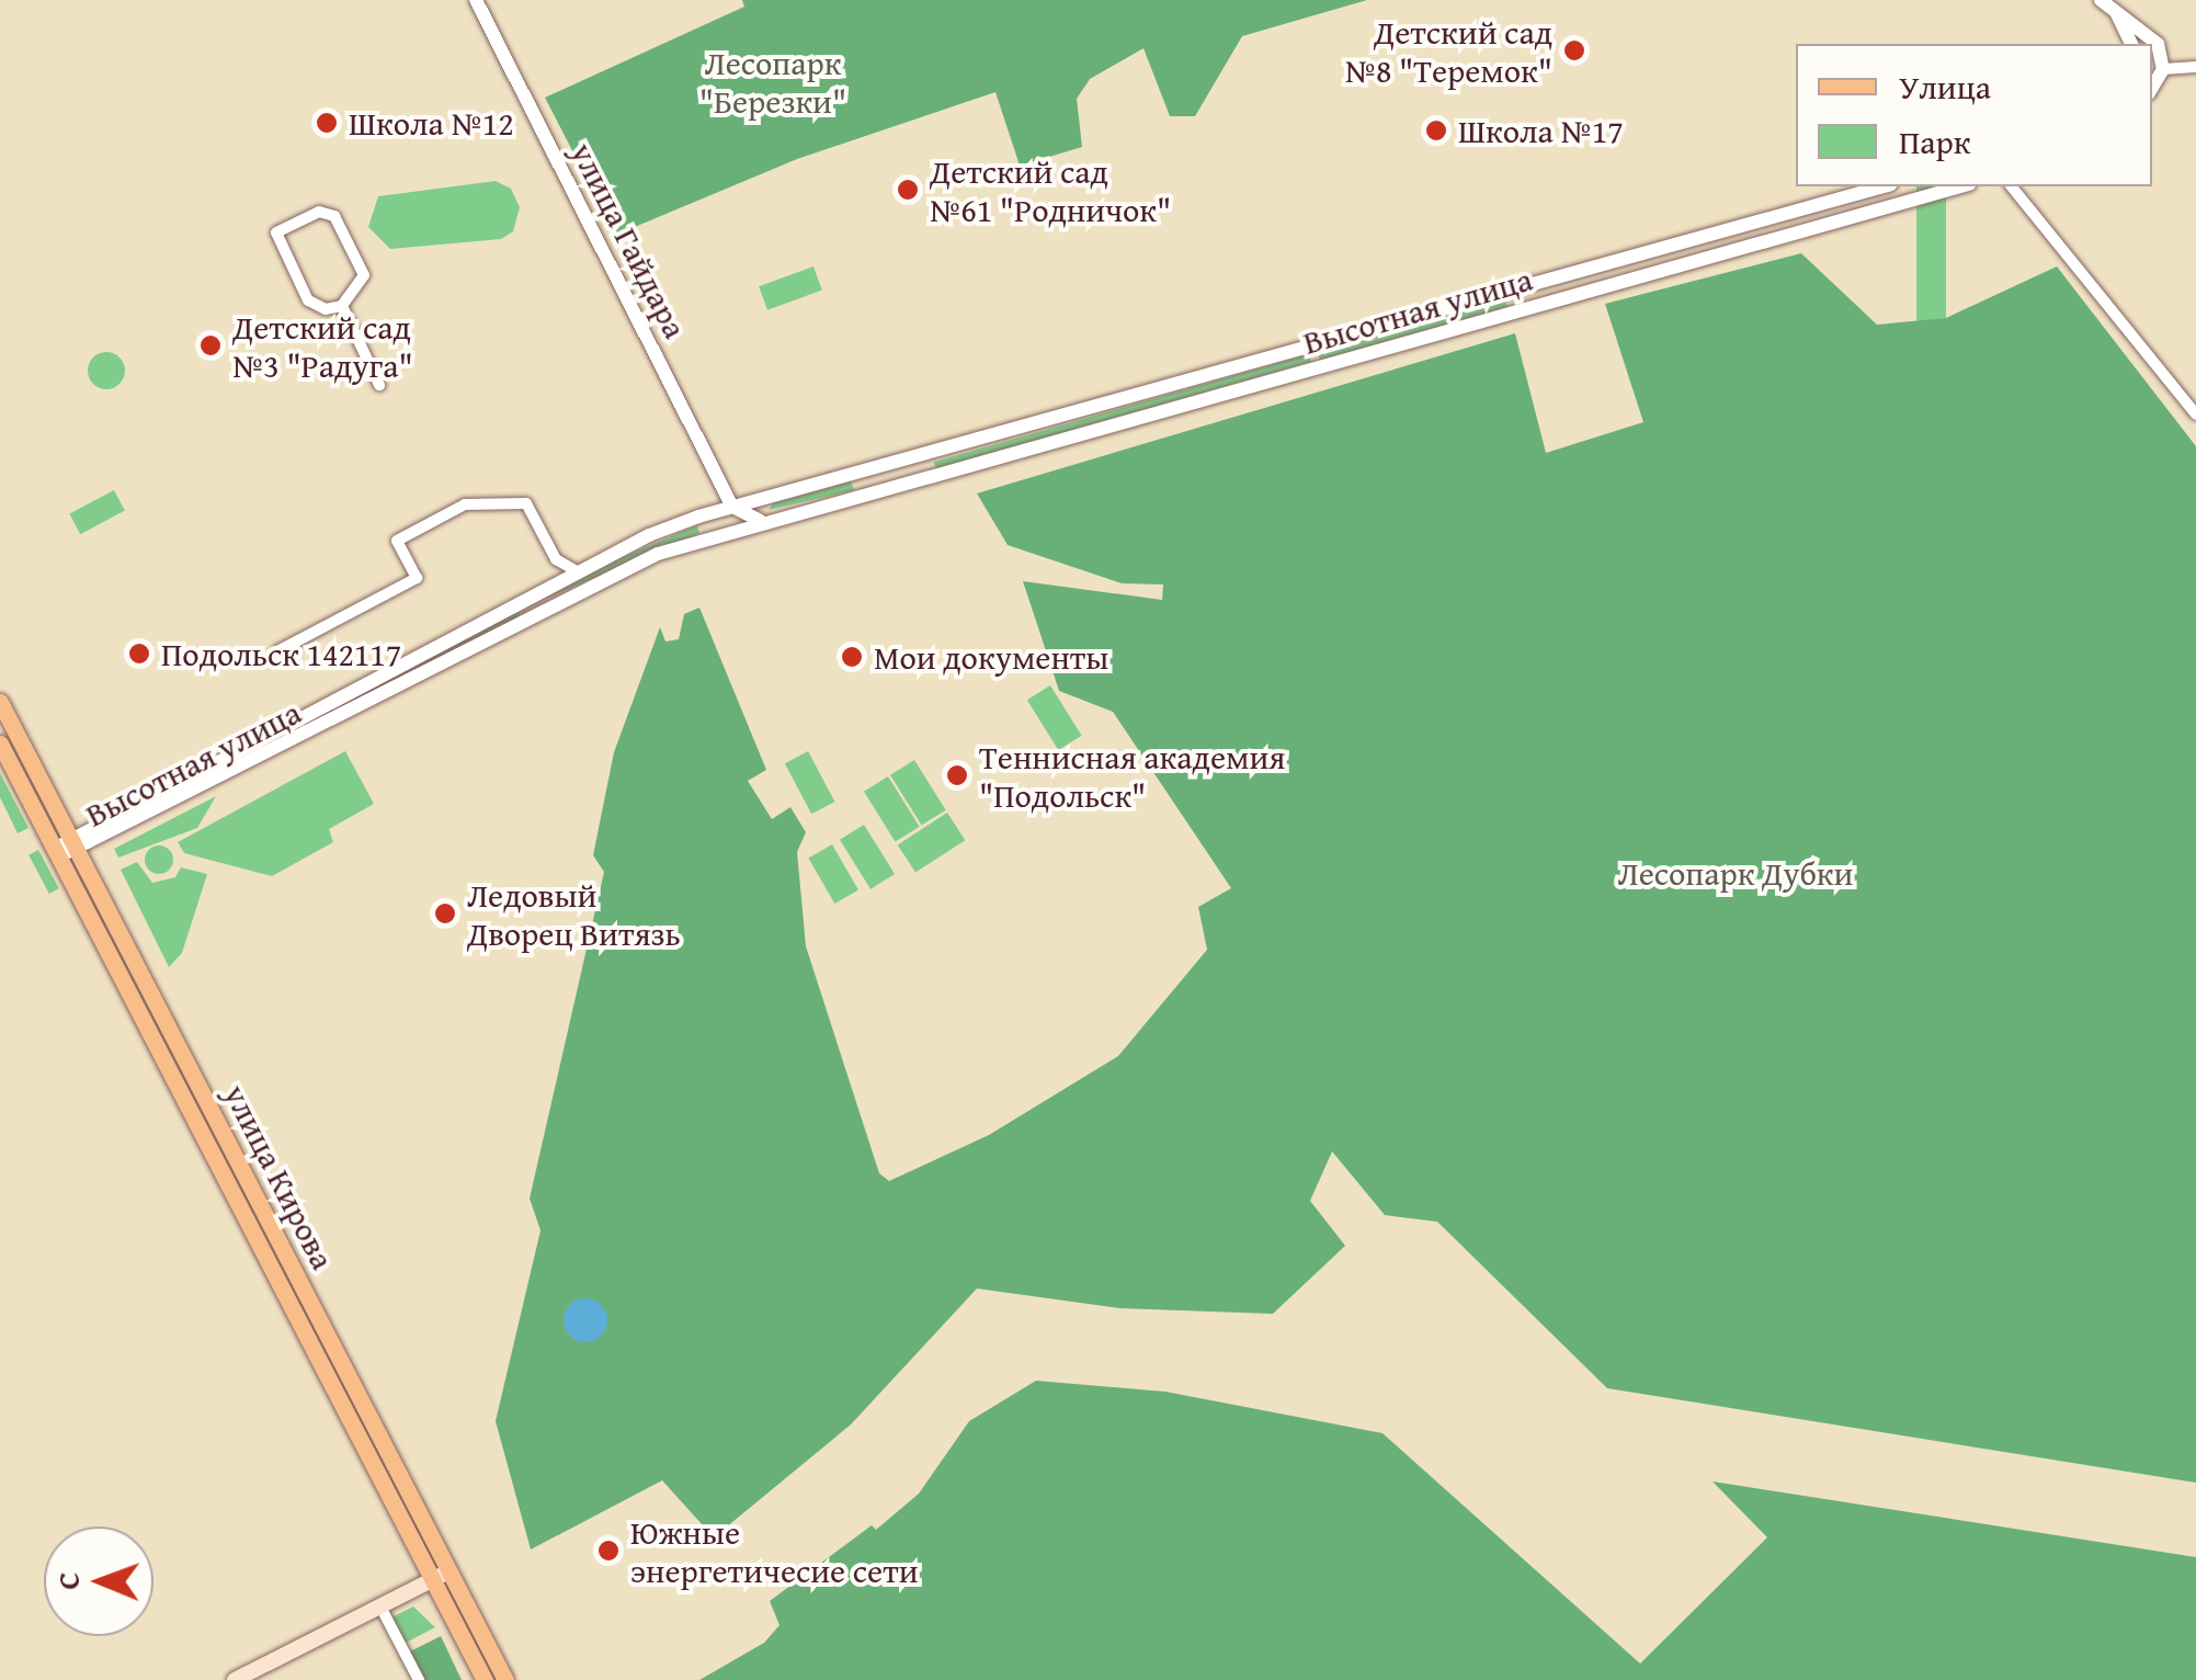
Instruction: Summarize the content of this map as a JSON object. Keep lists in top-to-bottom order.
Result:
{
  "streets": {
    "main road": ["улица Кирова"],
    "street": ["улица Гайдара", "Высотная улица"]
  },
  "crossings": [
    ["улица Гайдара", "Высотная улица"],
    ["Высотная улица", "улица Кирова"]
  ],
  "parks": ["Лесопарк \"Березки\"", "Лесопарк Дубки"],
  "places": [
    "Детский сад №8 \"Теремок\"",
    "Школа №12",
    "Школа №17",
    "Детский сад №61 \"Родничок\"",
    "Детский сад №3 \"Радуга\"",
    "Подольск 142117",
    "Мои документы",
    "Теннисная академия \"Подольск\"",
    "Ледовый Дворец Витязь",
    "Южные энергетичесие сети"
  ],
  "legend": ["Улица", "Парк"],
  "north": "left"
}
